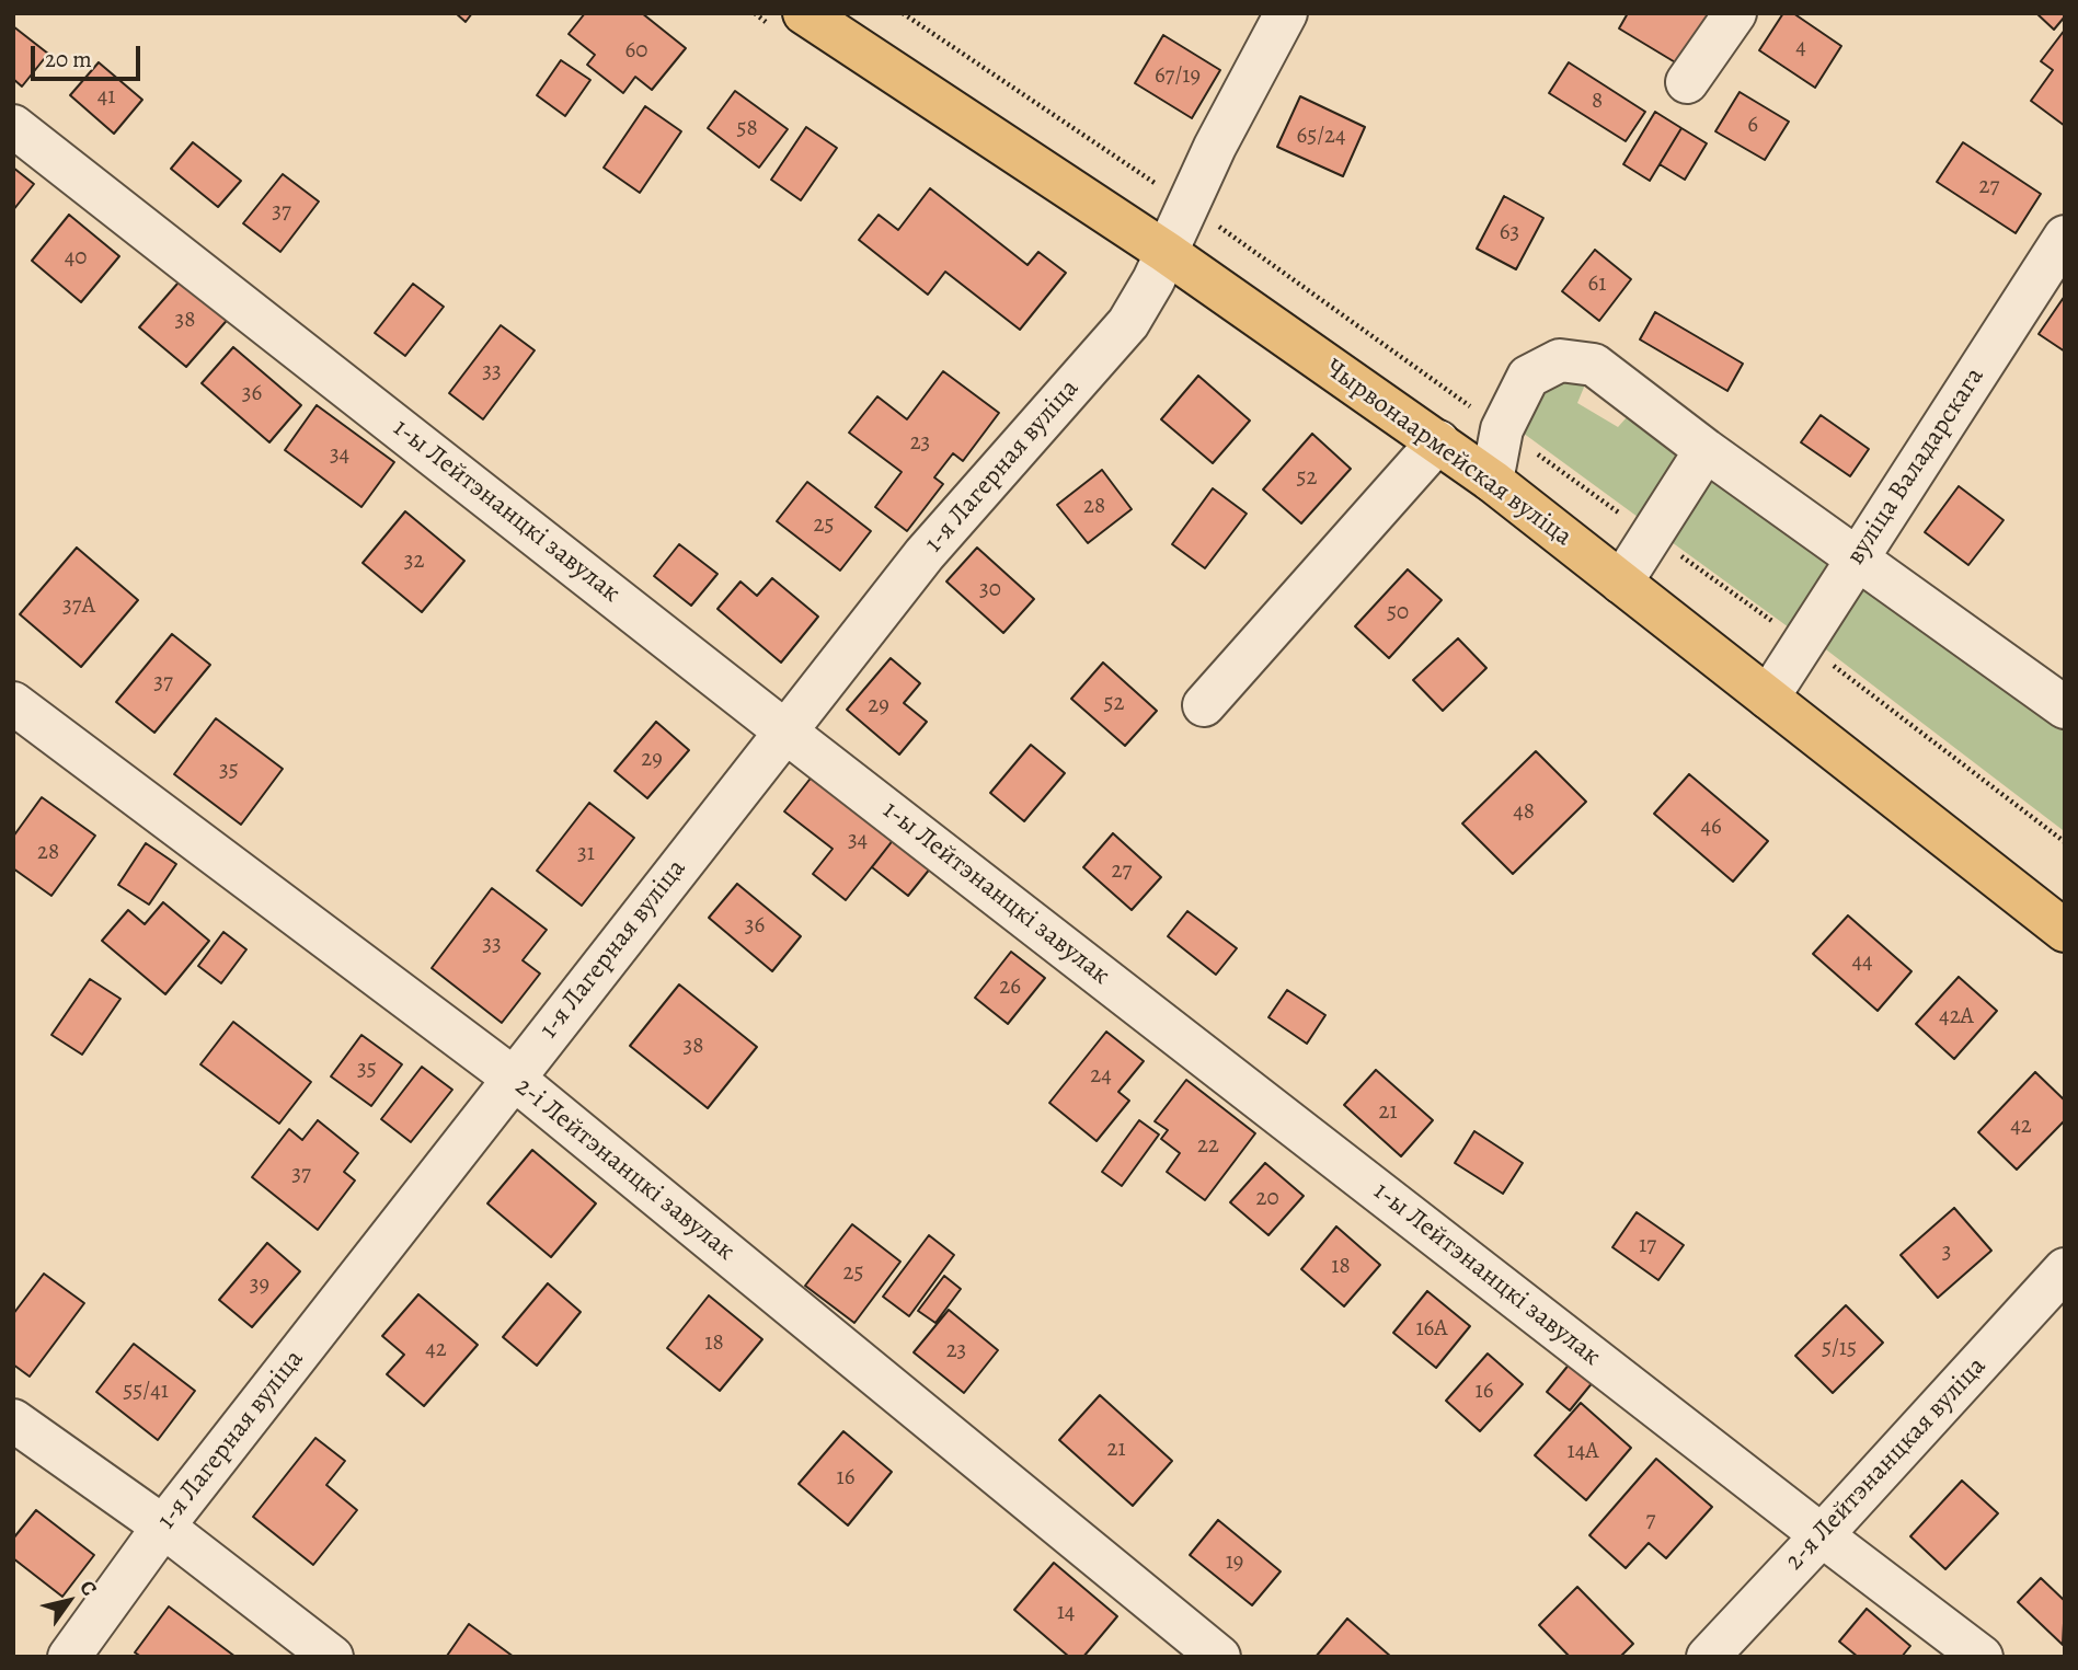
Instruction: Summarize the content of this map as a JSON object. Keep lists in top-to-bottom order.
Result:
{
  "streets": {
    "main road": ["Чырвонаармейская вуліца"],
    "street": [
      "1-я Лагерная вуліца",
      "вуліца Валадарскага",
      "1-ы Лейтэнанцкі завулак",
      "2-і Лейтэнанцкі завулак",
      "2-я Лейтэнанцкая вуліца"
    ]
  },
  "crossings": [
    ["Чырвонаармейская вуліца", "1-я Лагерная вуліца"],
    ["Чырвонаармейская вуліца", "вуліца Валадарскага"],
    ["1-я Лагерная вуліца", "1-ы Лейтэнанцкі завулак"],
    ["1-я Лагерная вуліца", "2-і Лейтэнанцкі завулак"],
    ["1-ы Лейтэнанцкі завулак", "2-я Лейтэнанцкая вуліца"]
  ],
  "house_numbers": [
    "4",
    "60",
    "67/19",
    "41",
    "8",
    "6",
    "58",
    "65/24",
    "27",
    "37",
    "63",
    "40",
    "61",
    "38",
    "33",
    "36",
    "23",
    "34",
    "52",
    "28",
    "25",
    "32",
    "30",
    "37А",
    "50",
    "37",
    "52",
    "29",
    "29",
    "35",
    "48",
    "46",
    "34",
    "28",
    "31",
    "27",
    "36",
    "33",
    "44",
    "26",
    "42А",
    "38",
    "35",
    "24",
    "21",
    "42",
    "22",
    "37",
    "20",
    "17",
    "3",
    "18",
    "25",
    "39",
    "16А",
    "18",
    "5/15",
    "42",
    "23",
    "55/41",
    "16",
    "21",
    "14А",
    "16",
    "7",
    "19",
    "14"
  ],
  "scale_bar": "20 m",
  "north": "top right"
}
